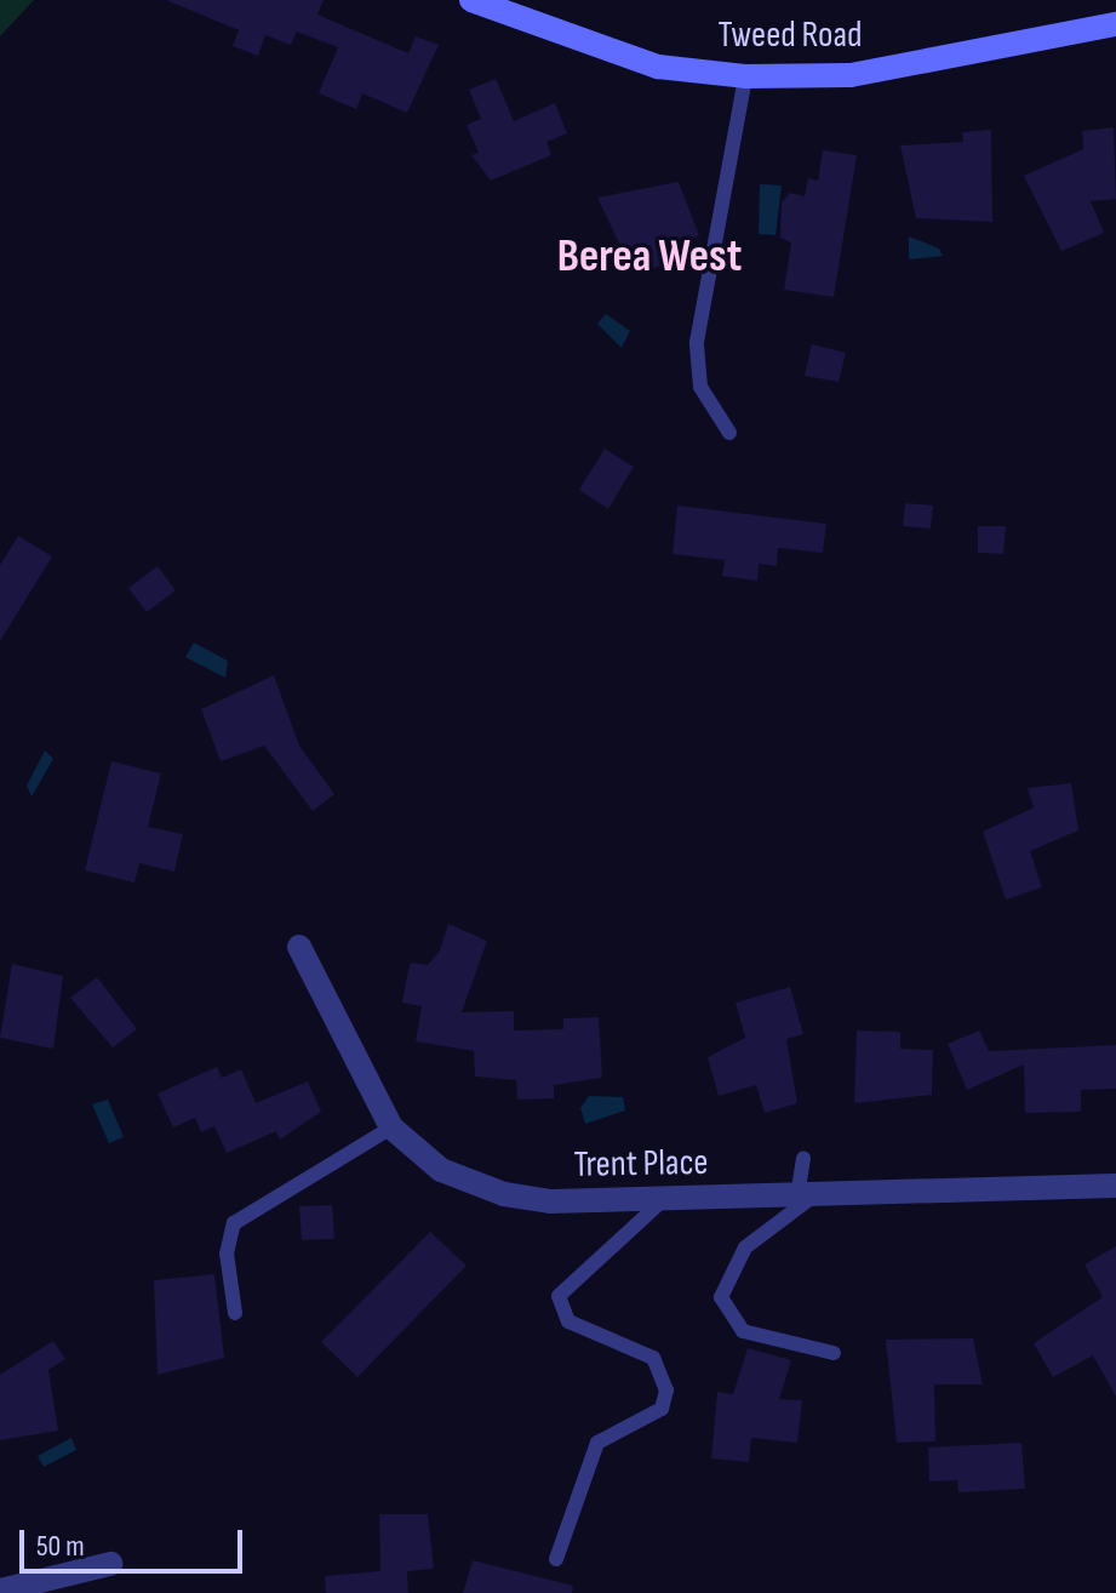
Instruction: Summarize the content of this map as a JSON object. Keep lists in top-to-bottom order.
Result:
{
  "streets": {
    "street": ["Tweed Road", "Trent Place"]
  },
  "districts": ["Berea West"],
  "scale_bar": "50 m"
}
